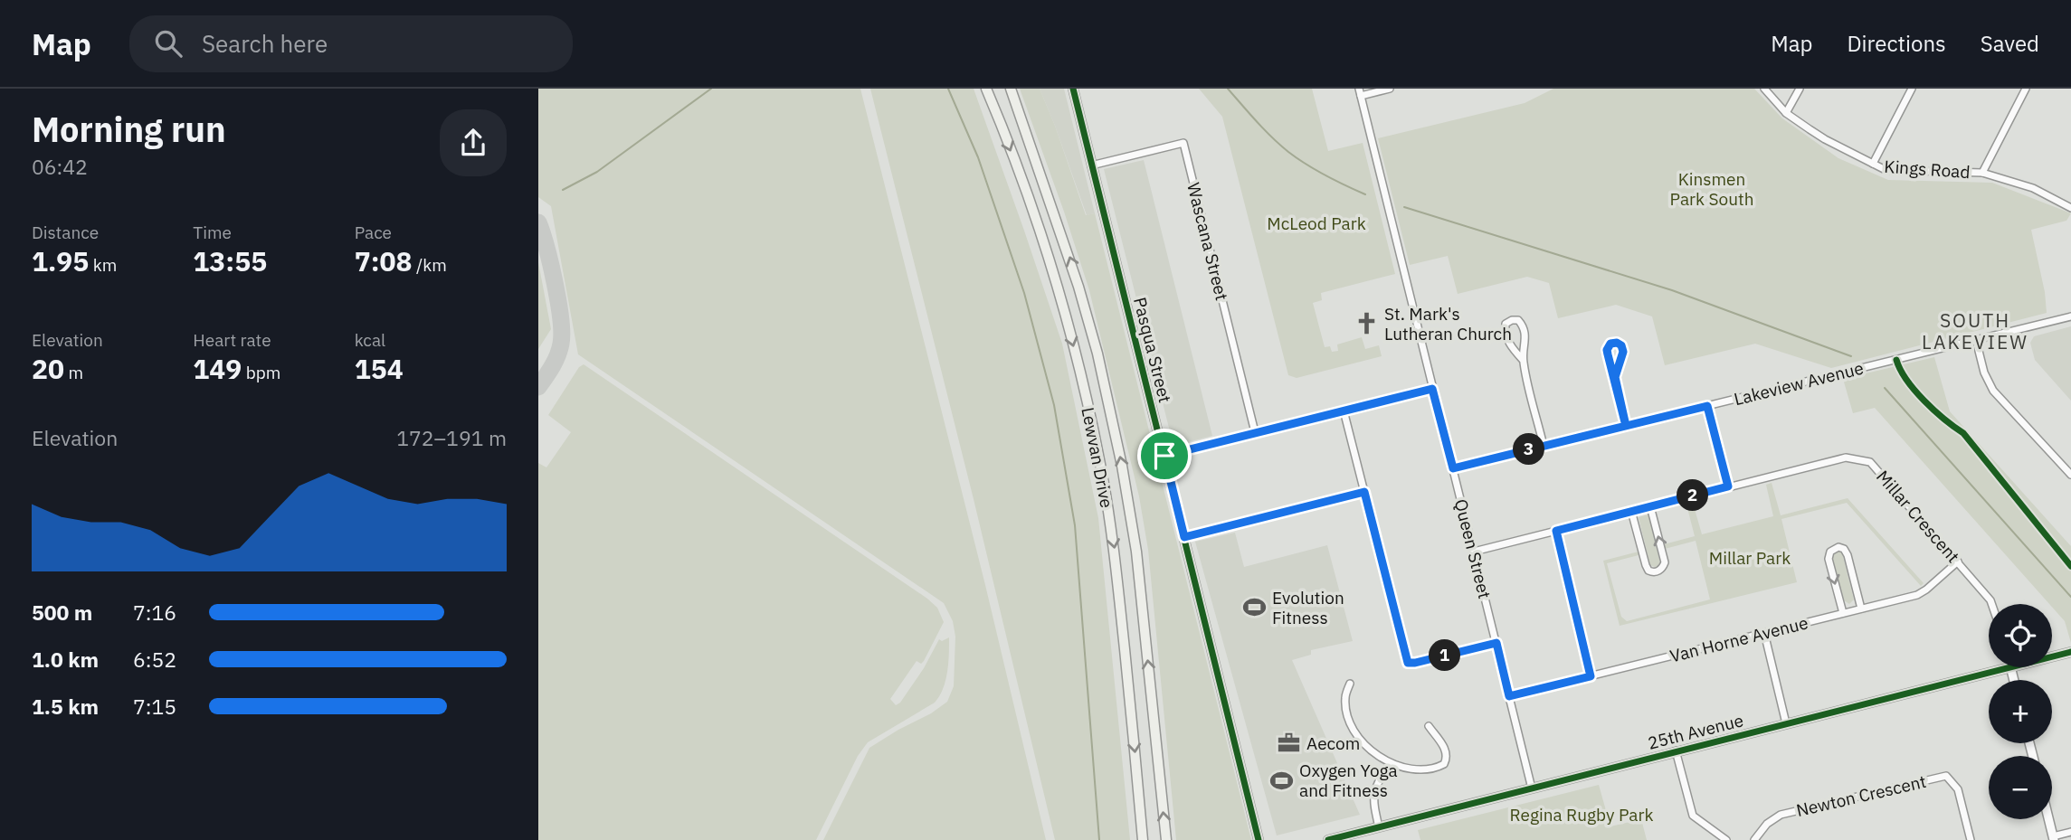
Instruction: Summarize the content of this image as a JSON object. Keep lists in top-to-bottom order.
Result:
{
  "streets": {
    "main road": ["Lewvan Drive"],
    "street": [
      "Kings Road",
      "Wascana Street",
      "Pasqua Street",
      "Lakeview Avenue",
      "Millar Crescent",
      "Queen Street",
      "Van Horne Avenue",
      "25th Avenue",
      "Newton Crescent"
    ]
  },
  "crossings": [
    ["Wascana Street", "Pasqua Street"],
    ["Lakeview Avenue", "Queen Street"],
    ["Millar Crescent", "Queen Street"],
    ["Millar Crescent", "Van Horne Avenue"],
    ["Queen Street", "Van Horne Avenue"],
    ["Queen Street", "25th Avenue"]
  ],
  "districts": ["SOUTH LAKEVIEW"],
  "parks": [
    "Kinsmen Park South",
    "McLeod Park",
    "Millar Park",
    "Regina Rugby Park"
  ],
  "places": {
    "church": ["St. Mark's Lutheran Church"],
    "sports": ["Evolution Fitness", "Oxygen Yoga and Fitness"],
    "office": ["Aecom"]
  },
  "page": {
    "header": "Map",
    "search": "Search here",
    "nav": ["Map", "Directions", "Saved"],
    "heading": ["Morning run", "06:42"],
    "stats": [
      ["Distance", "1.95 km"],
      ["Time", "13:55"],
      ["Pace", "7:08 /km"],
      ["Elevation", "20 m"],
      ["Heart rate", "149 bpm"],
      ["kcal", "154"]
    ],
    "chart": ["Elevation", "172–191 m"],
    "pins": ["3", "2", "1"],
    "list": [
      {
        "name": "500 m",
        "note": "7:16"
      },
      {
        "name": "1.0 km",
        "note": "6:52"
      },
      {
        "name": "1.5 km",
        "note": "7:15"
      }
    ],
    "map_buttons": ["+", "−"]
  }
}
